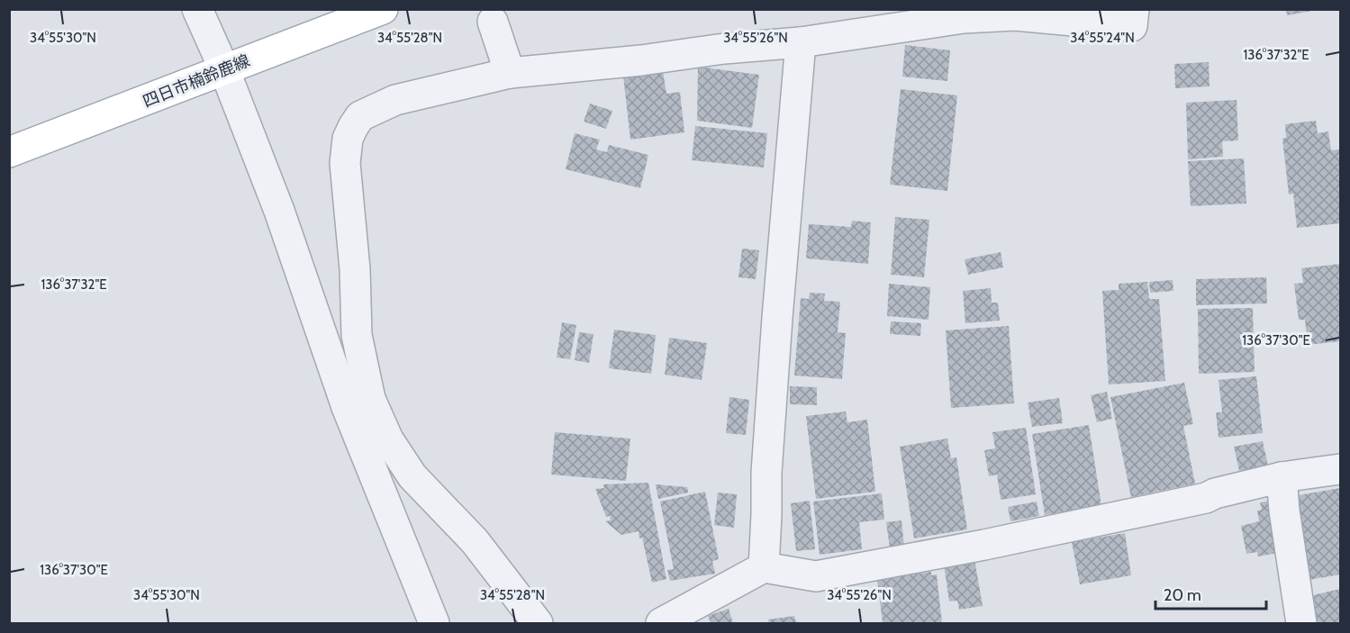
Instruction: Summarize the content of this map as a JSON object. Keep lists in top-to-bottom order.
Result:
{
  "streets": {
    "main road": ["四日市楠鈴鹿線"]
  },
  "scale_bar": "20 m",
  "coordinates": [
    "34°55'30\"N",
    "34°55'28\"N",
    "34°55'26\"N",
    "34°55'24\"N",
    "136°37'32\"E",
    "136°37'30\"E"
  ]
}
